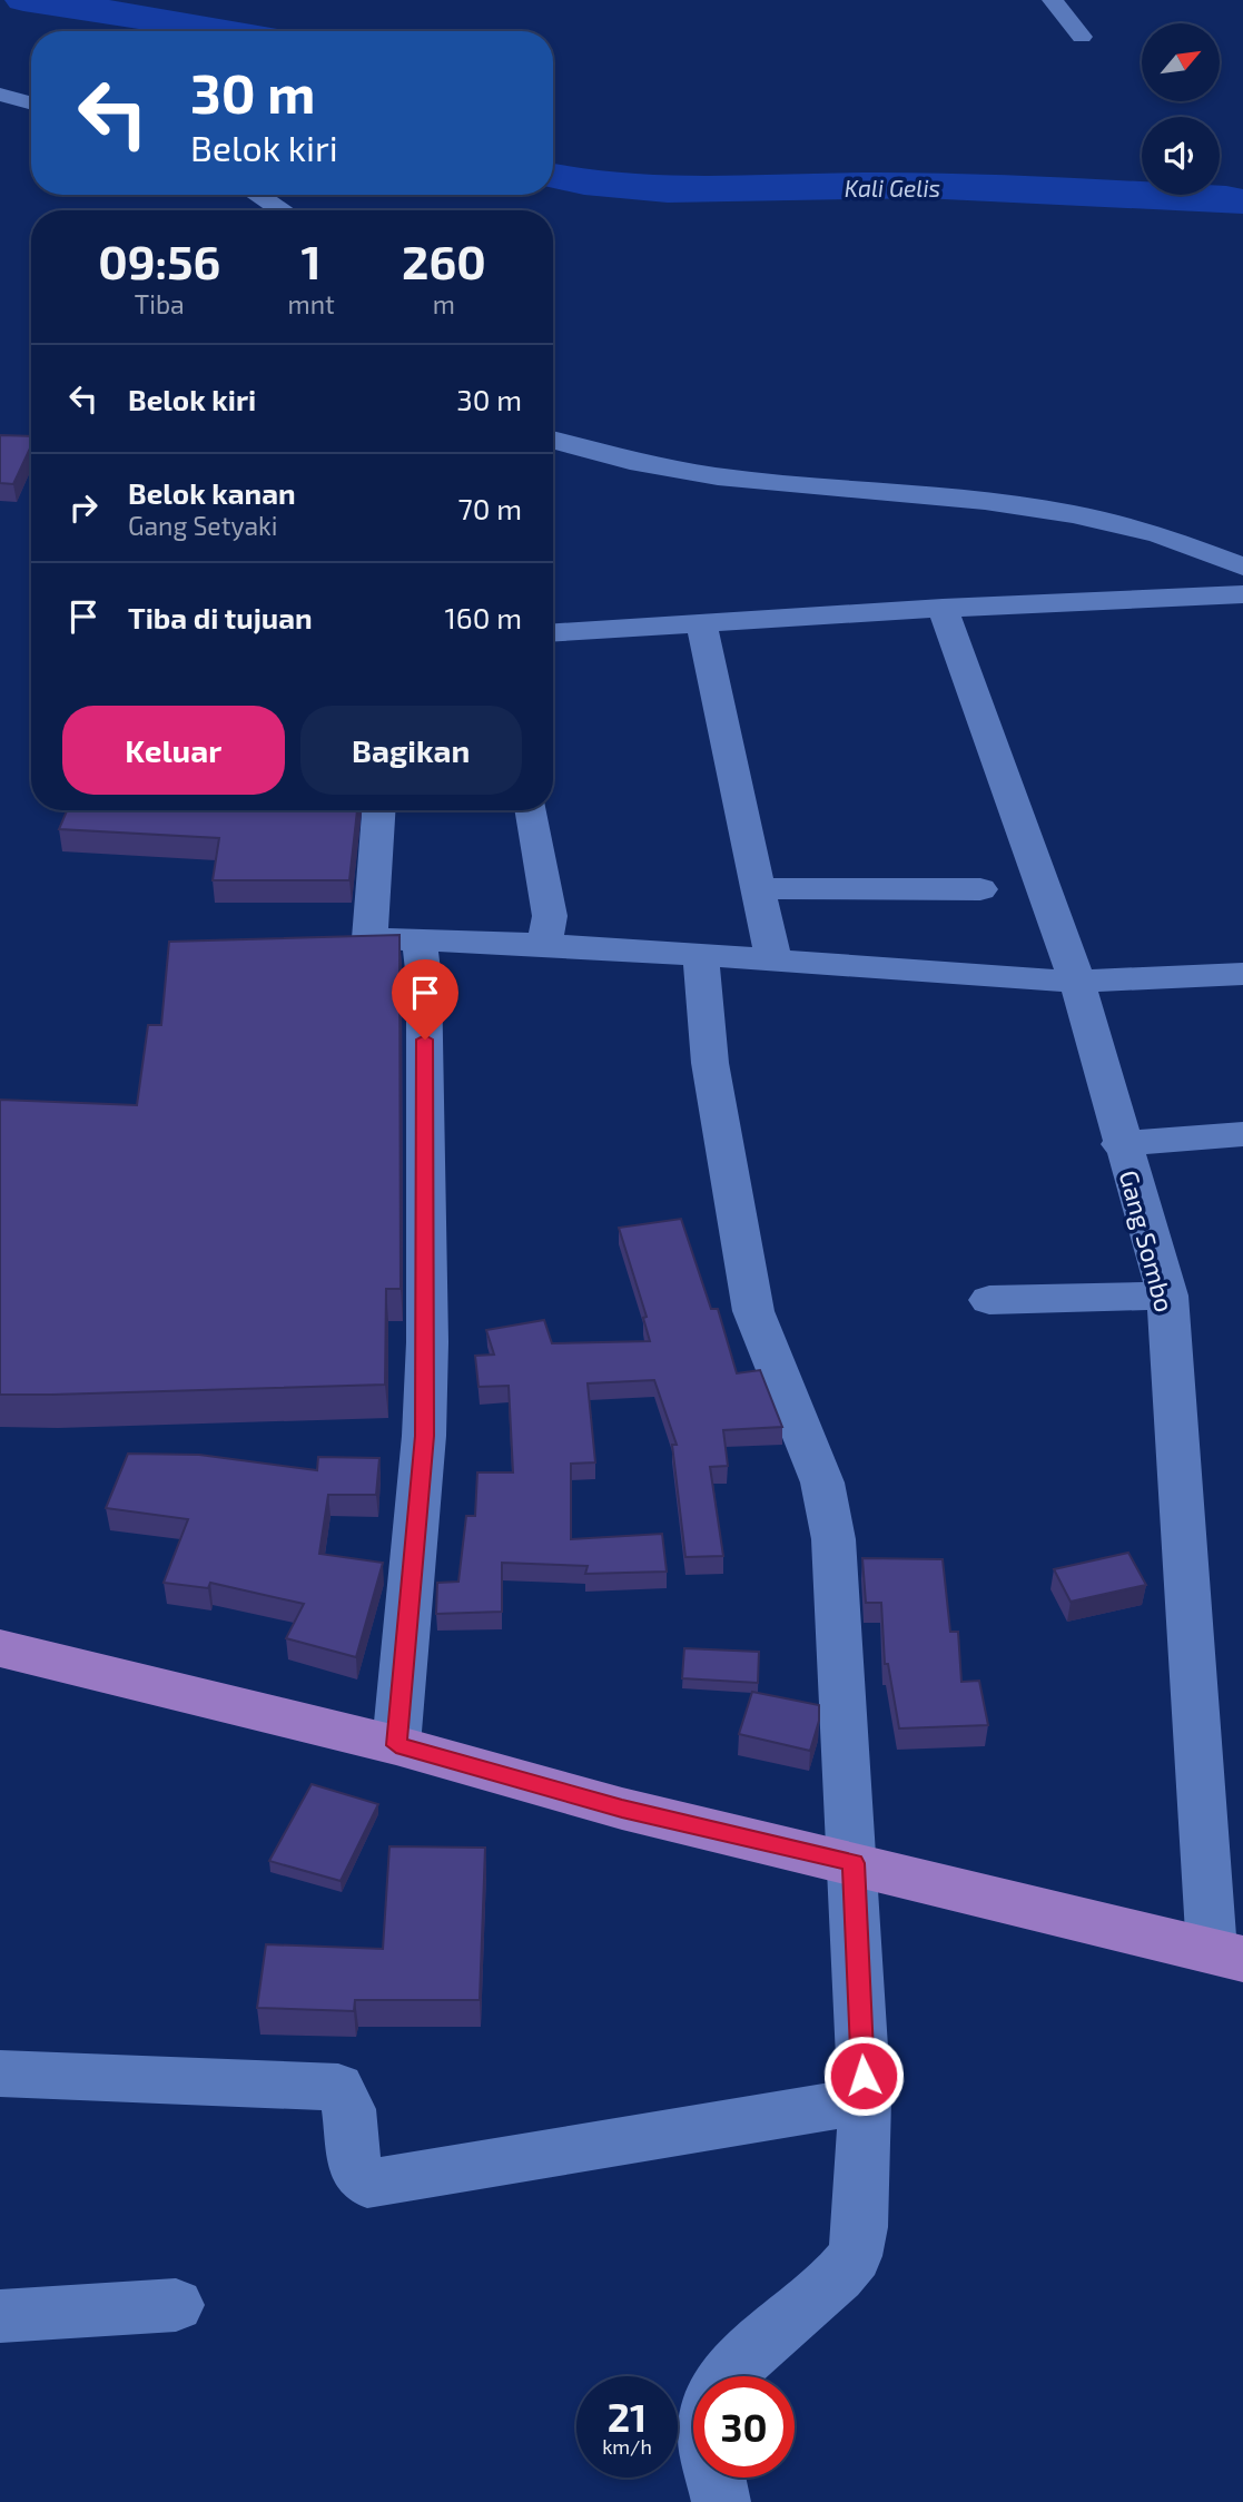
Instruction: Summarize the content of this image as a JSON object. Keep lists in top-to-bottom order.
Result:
{
  "streets": {
    "street": ["Gang Sombo"]
  },
  "water": ["Kali Gelis"],
  "north": "top right",
  "page": {
    "turn": ["30 m", "Belok kiri"],
    "eta": [
      "09:56",
      "Tiba",
      "1",
      "mnt",
      "260",
      "m"
    ],
    "list": [
      {
        "name": "Belok kiri",
        "value": "30 m"
      },
      {
        "name": "Belok kanan",
        "note": "Gang Setyaki",
        "value": "70 m"
      },
      {
        "name": "Tiba di tujuan",
        "value": "160 m"
      }
    ],
    "buttons": ["Keluar", "Bagikan"],
    "speed": "21 km/h",
    "limit": "30"
  }
}
